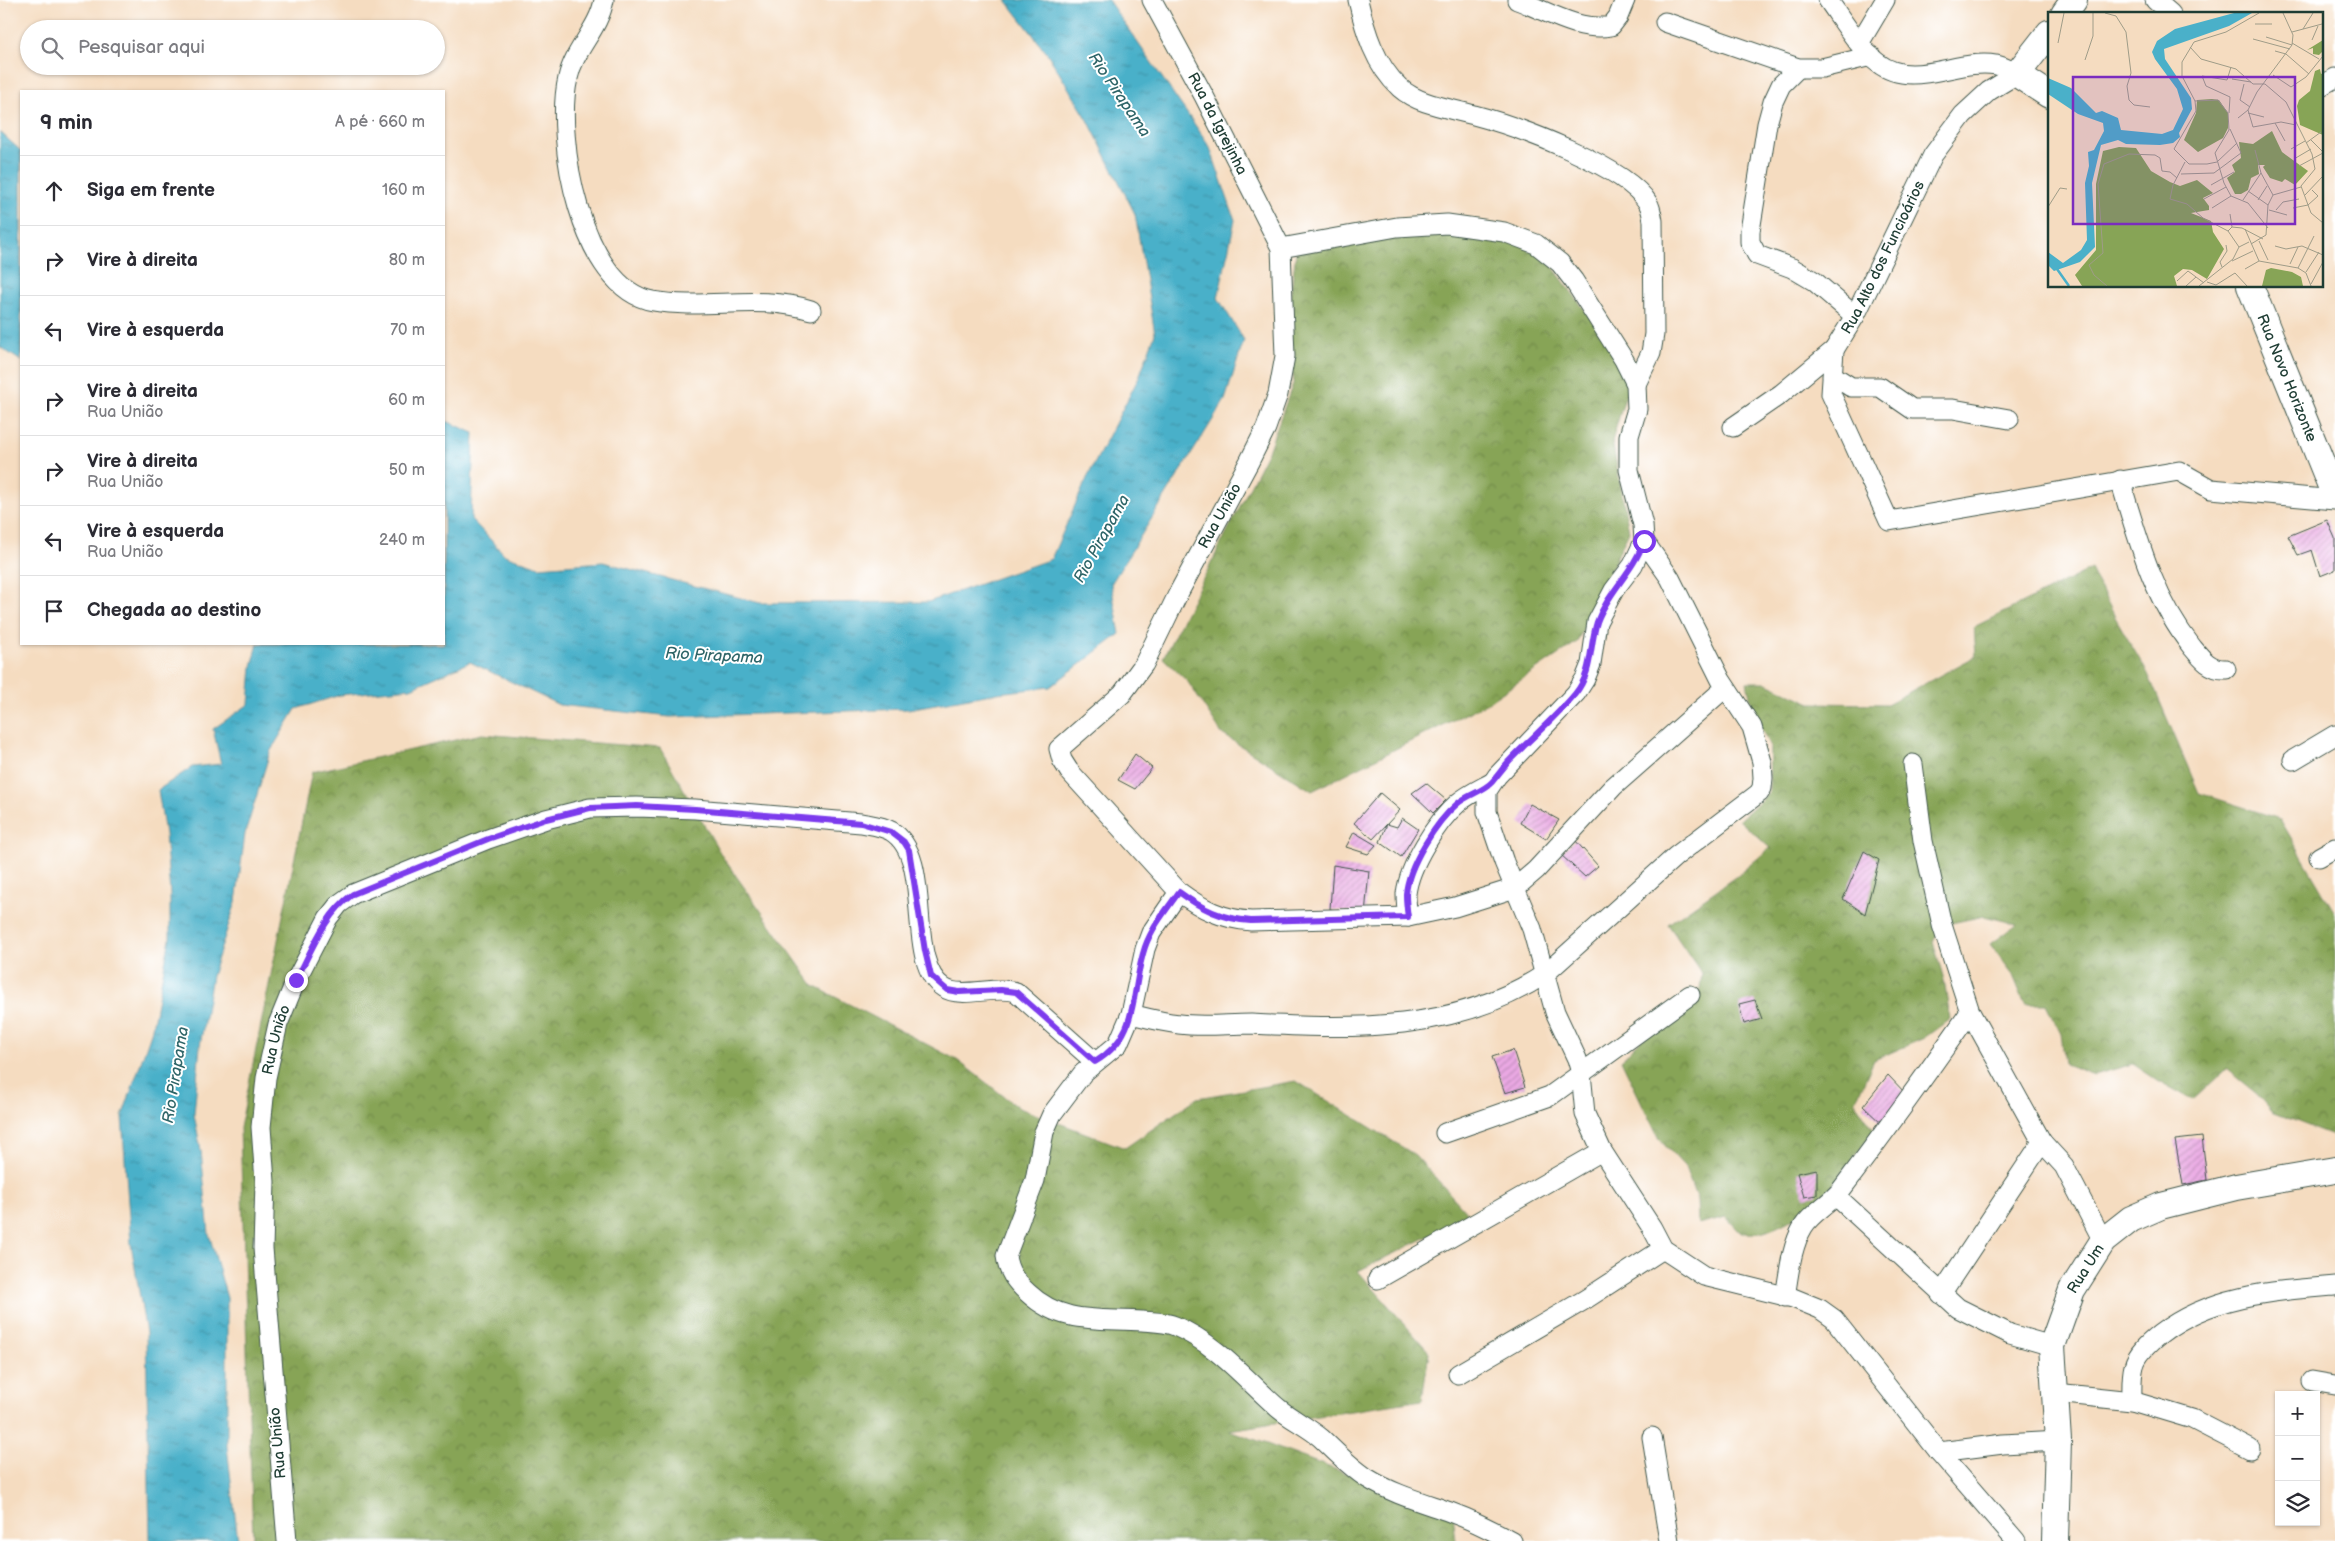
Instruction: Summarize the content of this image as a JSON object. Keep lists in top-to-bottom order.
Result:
{
  "streets": {
    "street": [
      "Rua da Igrejinha",
      "Rua Alto dos Funcioários",
      "Rua Novo Horizonte",
      "Rua União",
      "Rua Um"
    ]
  },
  "crossings": [
    ["Rua da Igrejinha", "Rua União"]
  ],
  "water": ["Rio Pirapama"],
  "page": {
    "search": "Pesquisar aqui",
    "heading": ["9 min", "A pé · 660 m"],
    "list": [
      ["Siga em frente", "160 m"],
      ["Vire à direita", "80 m"],
      ["Vire à esquerda", "70 m"],
      ["Vire à direita", "Rua União", "60 m"],
      ["Vire à direita", "Rua União", "50 m"],
      ["Vire à esquerda", "Rua União", "240 m"],
      "Chegada ao destino"
    ],
    "map_buttons": ["+", "−"]
  }
}
